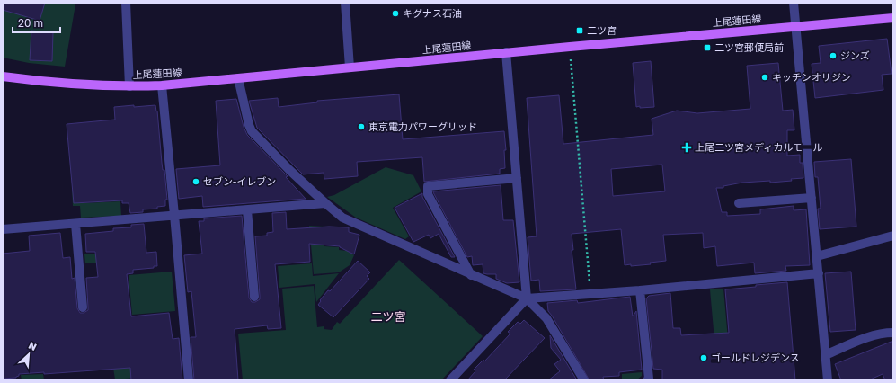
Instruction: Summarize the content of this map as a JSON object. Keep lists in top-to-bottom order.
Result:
{
  "streets": {
    "main road": ["上尾蓮田線"]
  },
  "districts": ["二ツ宮"],
  "places": {
    "other": [
      "キグナス石油",
      "ジンズ",
      "キッチンオリジン",
      "東京電力パワーグリッド",
      "セブン-イレブン",
      "ゴールドレジデンス"
    ],
    "transit": ["二ツ宮", "二ツ宮郵便局前"],
    "health": ["上尾二ツ宮メディカルモール"]
  },
  "scale_bar": "20 m",
  "north": "top right"
}
